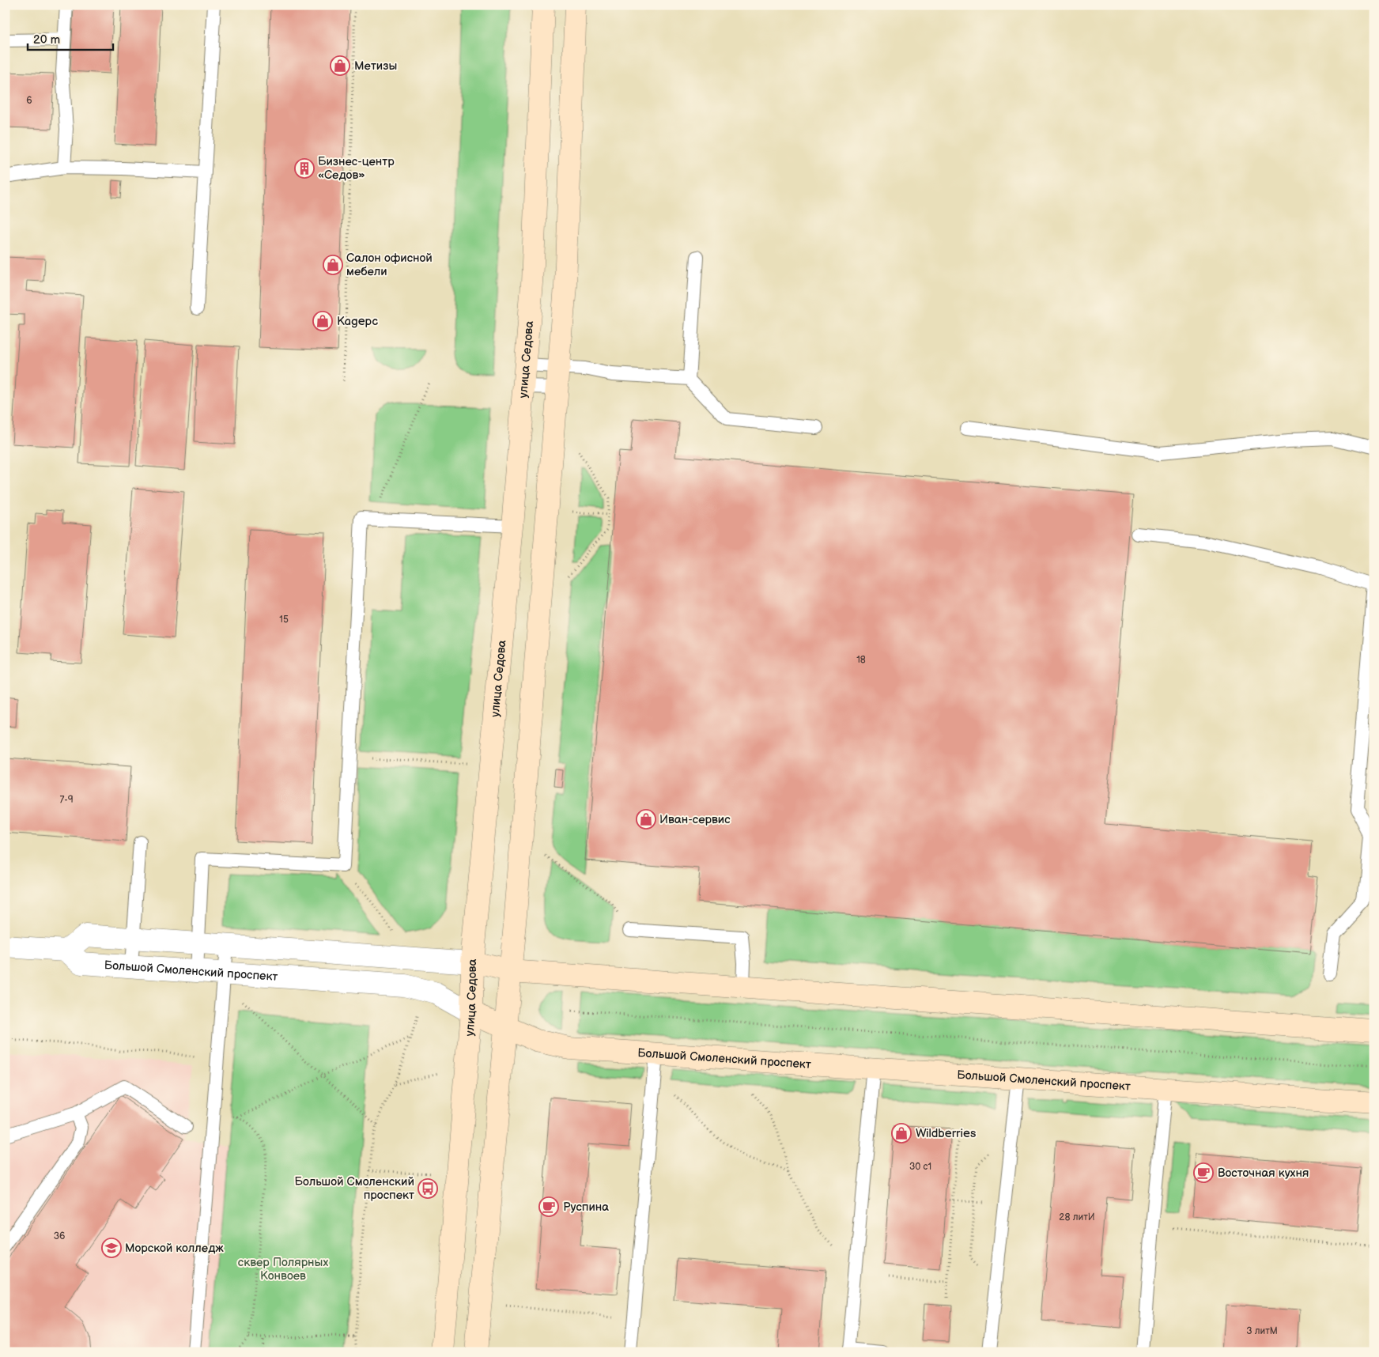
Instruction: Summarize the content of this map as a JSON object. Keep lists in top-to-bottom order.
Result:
{
  "streets": {
    "main road": ["улица Седова", "Большой Смоленский проспект"]
  },
  "crossings": [
    ["улица Седова", "Большой Смоленский проспект"]
  ],
  "parks": ["сквер Полярных Конвоев"],
  "places": {
    "shop": [
      "Метизы",
      "Салон офисной мебели",
      "Kagepc",
      "Иван-сервис",
      "Wildberries"
    ],
    "building": ["Бизнес-центр «Седов»"],
    "cafe": ["Восточная кухня", "Руспина"],
    "bus stop": ["Большой Смоленский проспект"],
    "school or university": ["Морской колледж"]
  },
  "house_numbers": [
    "6",
    "15",
    "18",
    "7-9",
    "30 с1",
    "28 литИ",
    "36",
    "3 литМ"
  ],
  "scale_bar": "20 m"
}
